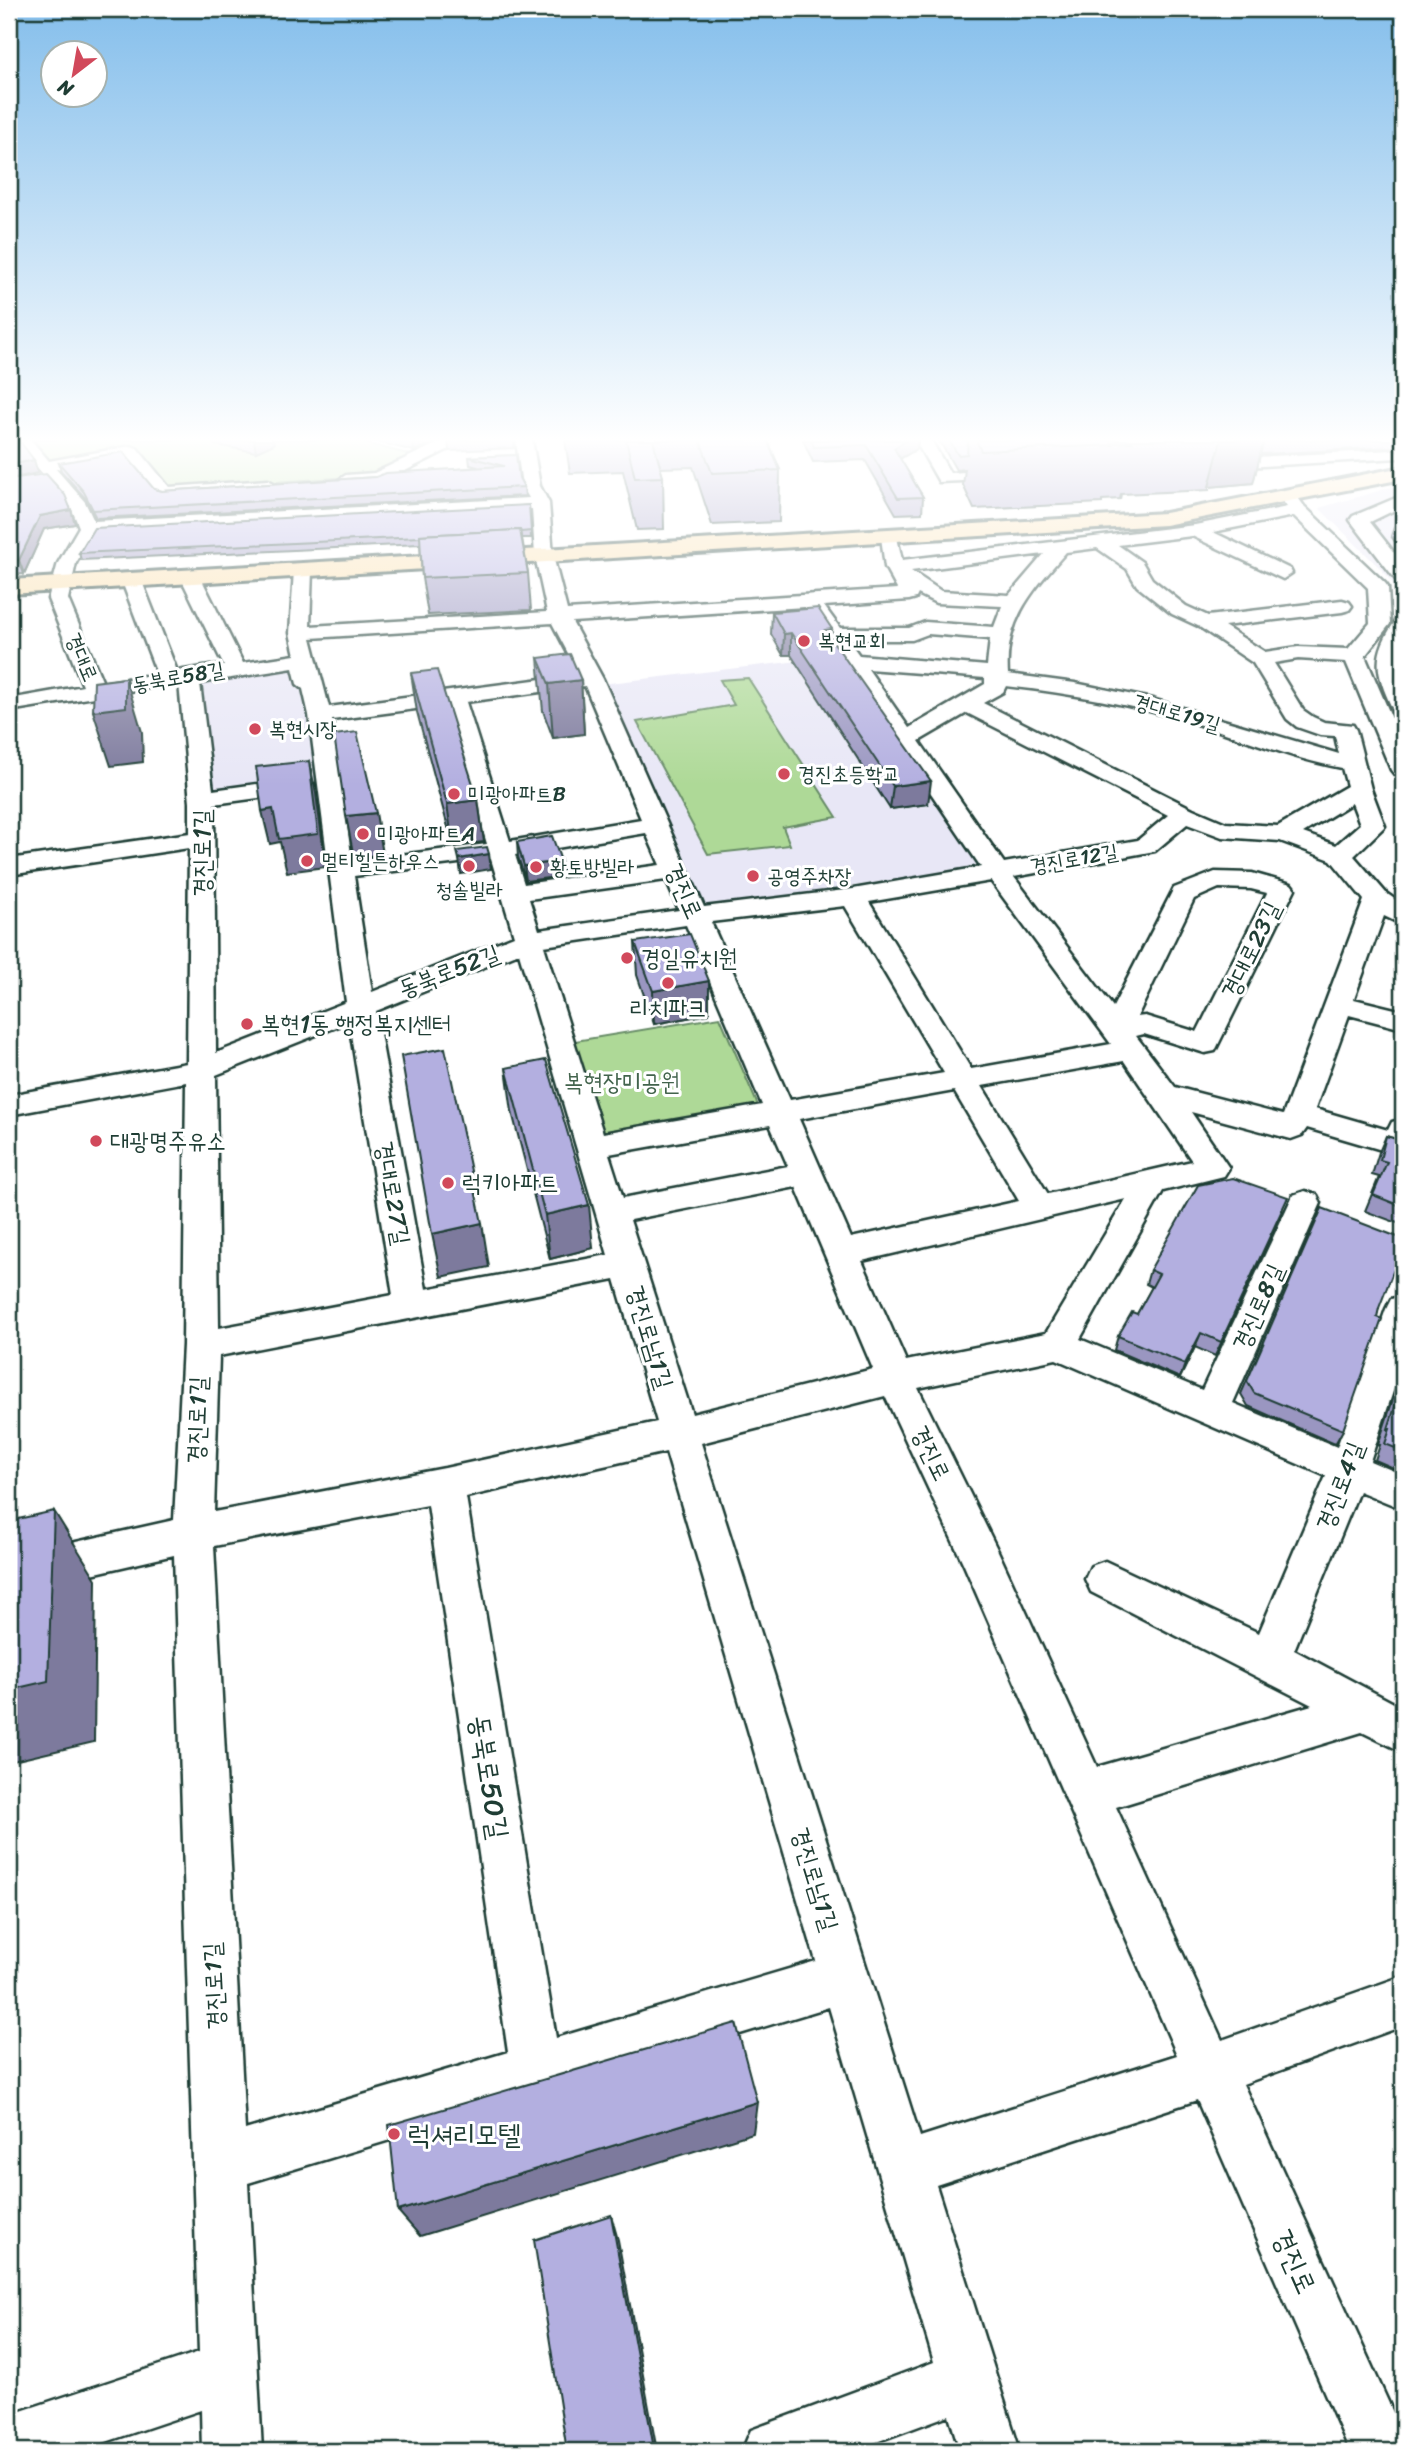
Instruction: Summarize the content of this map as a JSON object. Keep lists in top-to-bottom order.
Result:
{
  "streets": {
    "street": [
      "경대로",
      "동북로58길",
      "경대로19길",
      "경진로1길",
      "경진로12길",
      "경진로",
      "경대로23길",
      "동북로52길",
      "경대로27길",
      "경진로8길",
      "경진로남1길",
      "경진로4길",
      "동북로50길"
    ]
  },
  "crossings": [
    ["경대로", "동북로58길"],
    ["동북로58길", "경진로1길"],
    ["동북로58길", "경대로27길"],
    ["경진로1길", "동북로52길"],
    ["경진로12길", "경진로"],
    ["경진로12길", "동북로52길"],
    ["경진로", "동북로52길"],
    ["동북로52길", "경대로27길"],
    ["동북로52길", "경진로남1길"]
  ],
  "parks": ["복현장미공원"],
  "places": [
    "복현교회",
    "복현시장",
    "경진초등학교",
    "미광아파트B",
    "미광아파트A",
    "멀티힐튼하우스",
    "청솔빌라",
    "황토방빌라",
    "공영주차장",
    "경일유치원",
    "리치파크",
    "복현1동 행정복지센터",
    "대광명주유소",
    "럭키아파트",
    "럭셔리모텔"
  ],
  "north": "bottom left"
}
